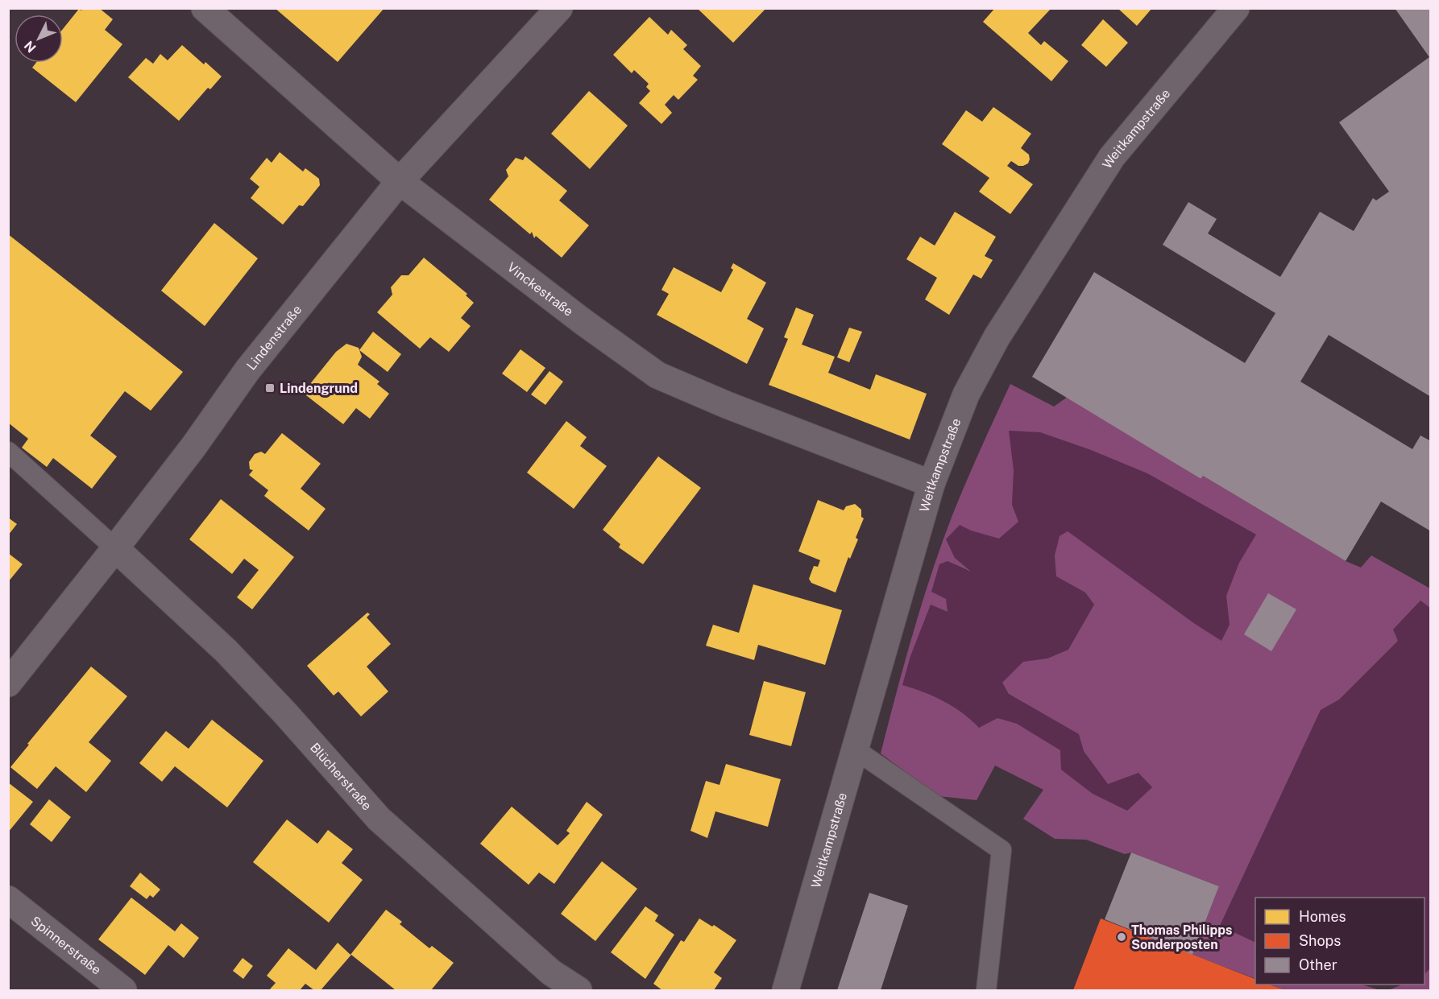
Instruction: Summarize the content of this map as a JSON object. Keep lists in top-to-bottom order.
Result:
{
  "streets": {
    "street": [
      "Weitkampstraße",
      "Vinckestraße",
      "Lindenstraße",
      "Blücherstraße",
      "Spinnerstraße"
    ]
  },
  "crossings": [
    ["Weitkampstraße", "Vinckestraße"],
    ["Vinckestraße", "Lindenstraße"],
    ["Lindenstraße", "Blücherstraße"]
  ],
  "places": {
    "transit": ["Lindengrund"],
    "other": ["Thomas Philipps Sonderposten"]
  },
  "legend": ["Homes", "Shops", "Other"],
  "north": "bottom left"
}
